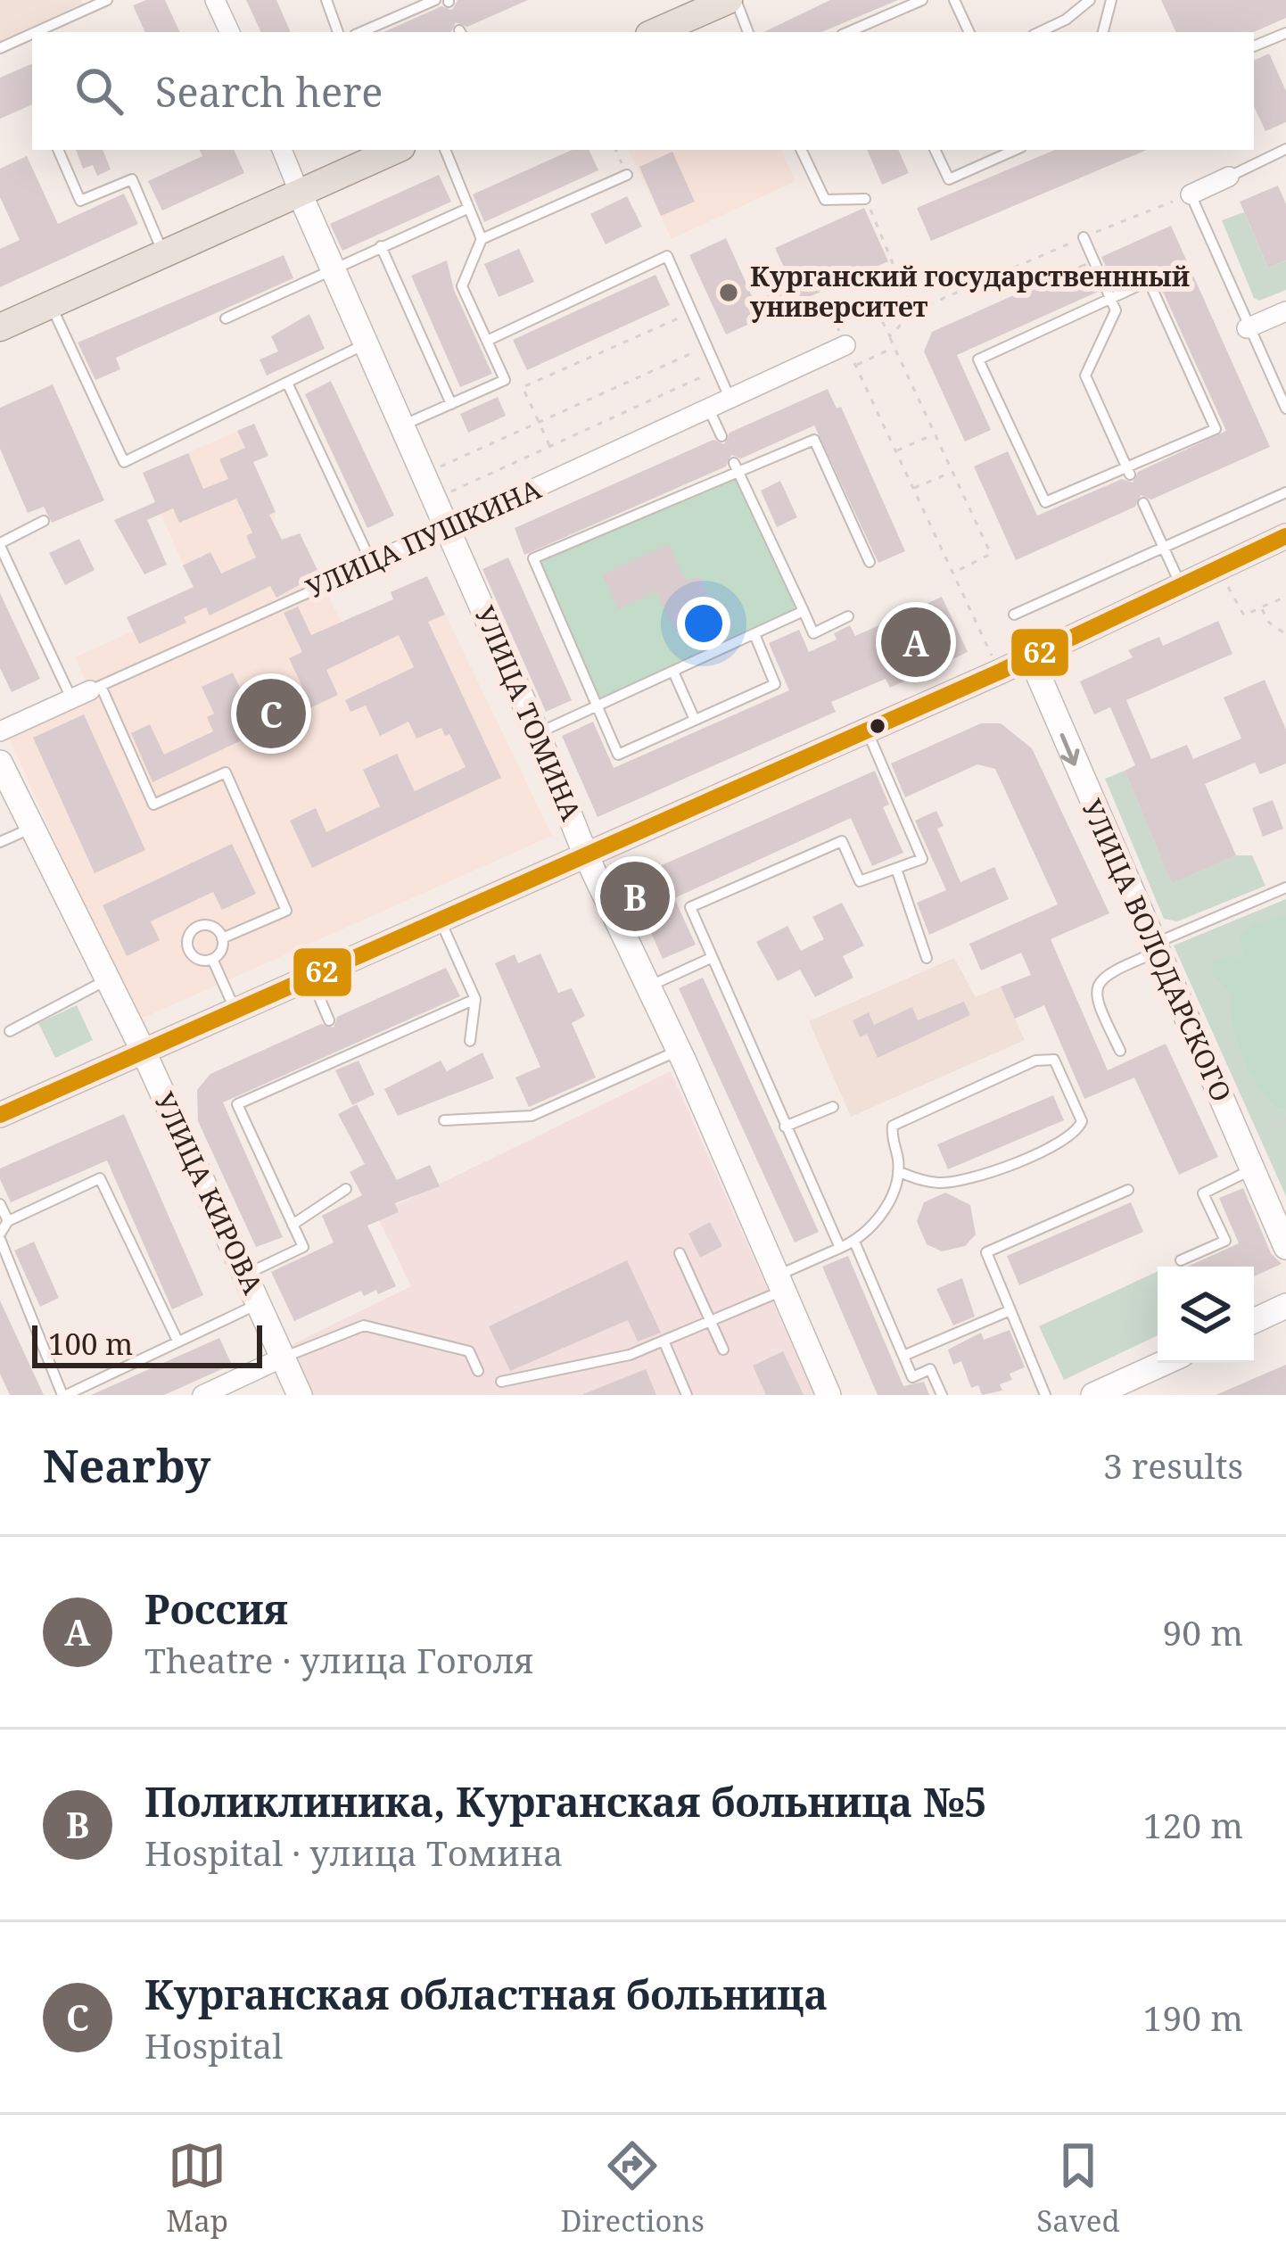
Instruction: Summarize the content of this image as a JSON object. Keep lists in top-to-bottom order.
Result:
{
  "streets": {
    "street": [
      "УЛИЦА ПУШКИНА",
      "УЛИЦА ТОМИНА",
      "УЛИЦА ВОЛОДАРСКОГО",
      "УЛИЦА КИРОВА"
    ]
  },
  "crossings": [
    ["УЛИЦА ПУШКИНА", "УЛИЦА ТОМИНА"]
  ],
  "one_way": ["УЛИЦА ВОЛОДАРСКОГО"],
  "places": ["Курганский государственнный университет"],
  "lines": ["transit line 62"],
  "scale_bar": "100 m",
  "page": {
    "search": "Search here",
    "pins": ["A", "C", "B"],
    "scale": "100 m",
    "heading": ["Nearby", "3 results"],
    "list": [
      {
        "mark": "A",
        "name": "Россия",
        "note": "Theatre · улица Гоголя",
        "value": "90 m"
      },
      {
        "mark": "B",
        "name": "Поликлиника, Курганская больница №5",
        "note": "Hospital · улица Томина",
        "value": "120 m"
      },
      {
        "mark": "C",
        "name": "Курганская областная больница",
        "note": "Hospital",
        "value": "190 m"
      }
    ],
    "nav": ["Map", "Directions", "Saved"]
  }
}
